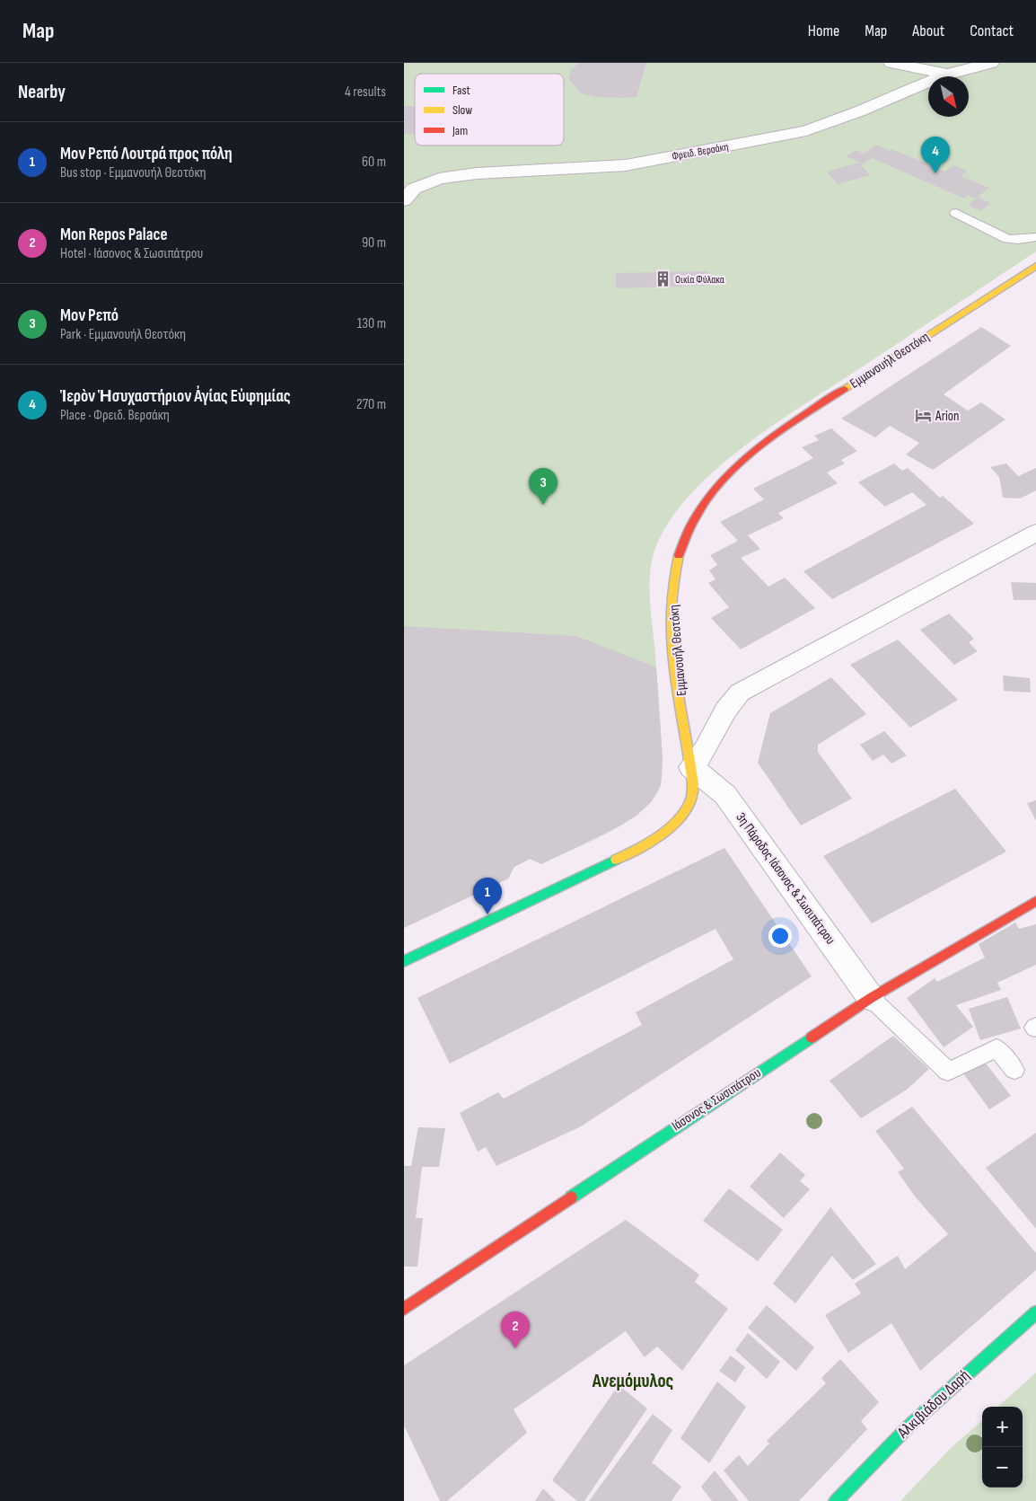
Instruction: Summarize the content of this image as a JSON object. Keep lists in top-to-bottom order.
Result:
{
  "streets": {
    "main road": ["Εμμανουήλ Θεοτόκη", "Ιάσονος & Σωσιπάτρου", "Αλκιβιάδου Δαρή"],
    "street": ["Φρειδ. Βερσάκη", "3η Πάροδος Ιάσονος & Σωσιπάτρου"]
  },
  "crossings": [
    ["Εμμανουήλ Θεοτόκη", "3η Πάροδος Ιάσονος & Σωσιπάτρου"],
    ["3η Πάροδος Ιάσονος & Σωσιπάτρου", "Ιάσονος & Σωσιπάτρου"]
  ],
  "districts": ["Ανεμόμυλος"],
  "places": {
    "building": ["Οικία Φύλακα"],
    "hotel": ["Arion"]
  },
  "legend": ["Fast", "Slow", "Jam"],
  "north": "bottom right",
  "page": {
    "header": "Map",
    "nav": [
      "Home",
      "Map",
      "About",
      "Contact"
    ],
    "heading": ["Nearby", "4 results"],
    "list": [
      {
        "mark": "1",
        "name": "Μον Ρεπό Λουτρά προς πόλη",
        "note": "Bus stop · Εμμανουήλ Θεοτόκη",
        "value": "60 m"
      },
      {
        "mark": "2",
        "name": "Mon Repos Palace",
        "note": "Hotel · Ιάσονος & Σωσιπάτρου",
        "value": "90 m"
      },
      {
        "mark": "3",
        "name": "Μον Ρεπό",
        "note": "Park · Εμμανουήλ Θεοτόκη",
        "value": "130 m"
      },
      {
        "mark": "4",
        "name": "Ἱερὸν Ἡσυχαστήριον Ἀγίας Εὐφημίας",
        "note": "Place · Φρειδ. Βερσάκη",
        "value": "270 m"
      }
    ],
    "pins": [
      "4",
      "3",
      "1",
      "2"
    ],
    "map_buttons": ["+", "−"]
  }
}
